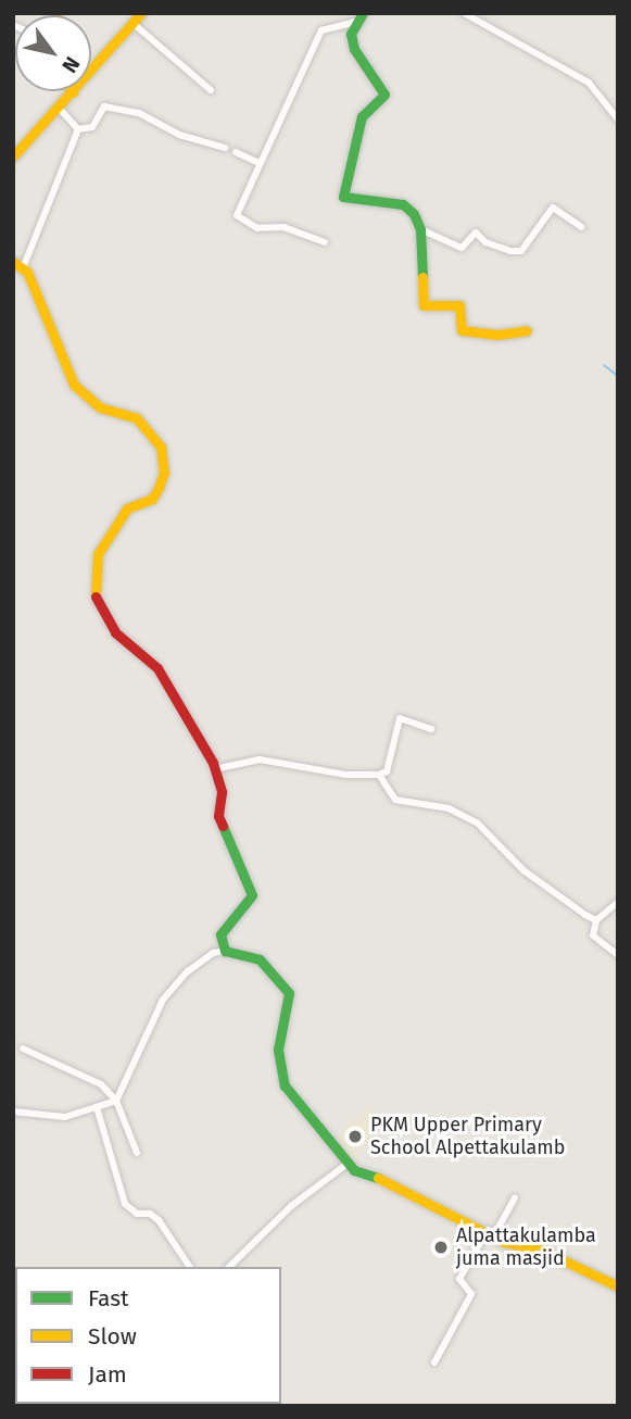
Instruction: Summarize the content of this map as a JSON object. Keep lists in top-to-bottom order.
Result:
{
  "places": ["PKM Upper Primary School Alpettakulamb", "Alpattakulamba juma masjid"],
  "legend": ["Fast", "Slow", "Jam"],
  "north": "bottom right"
}
